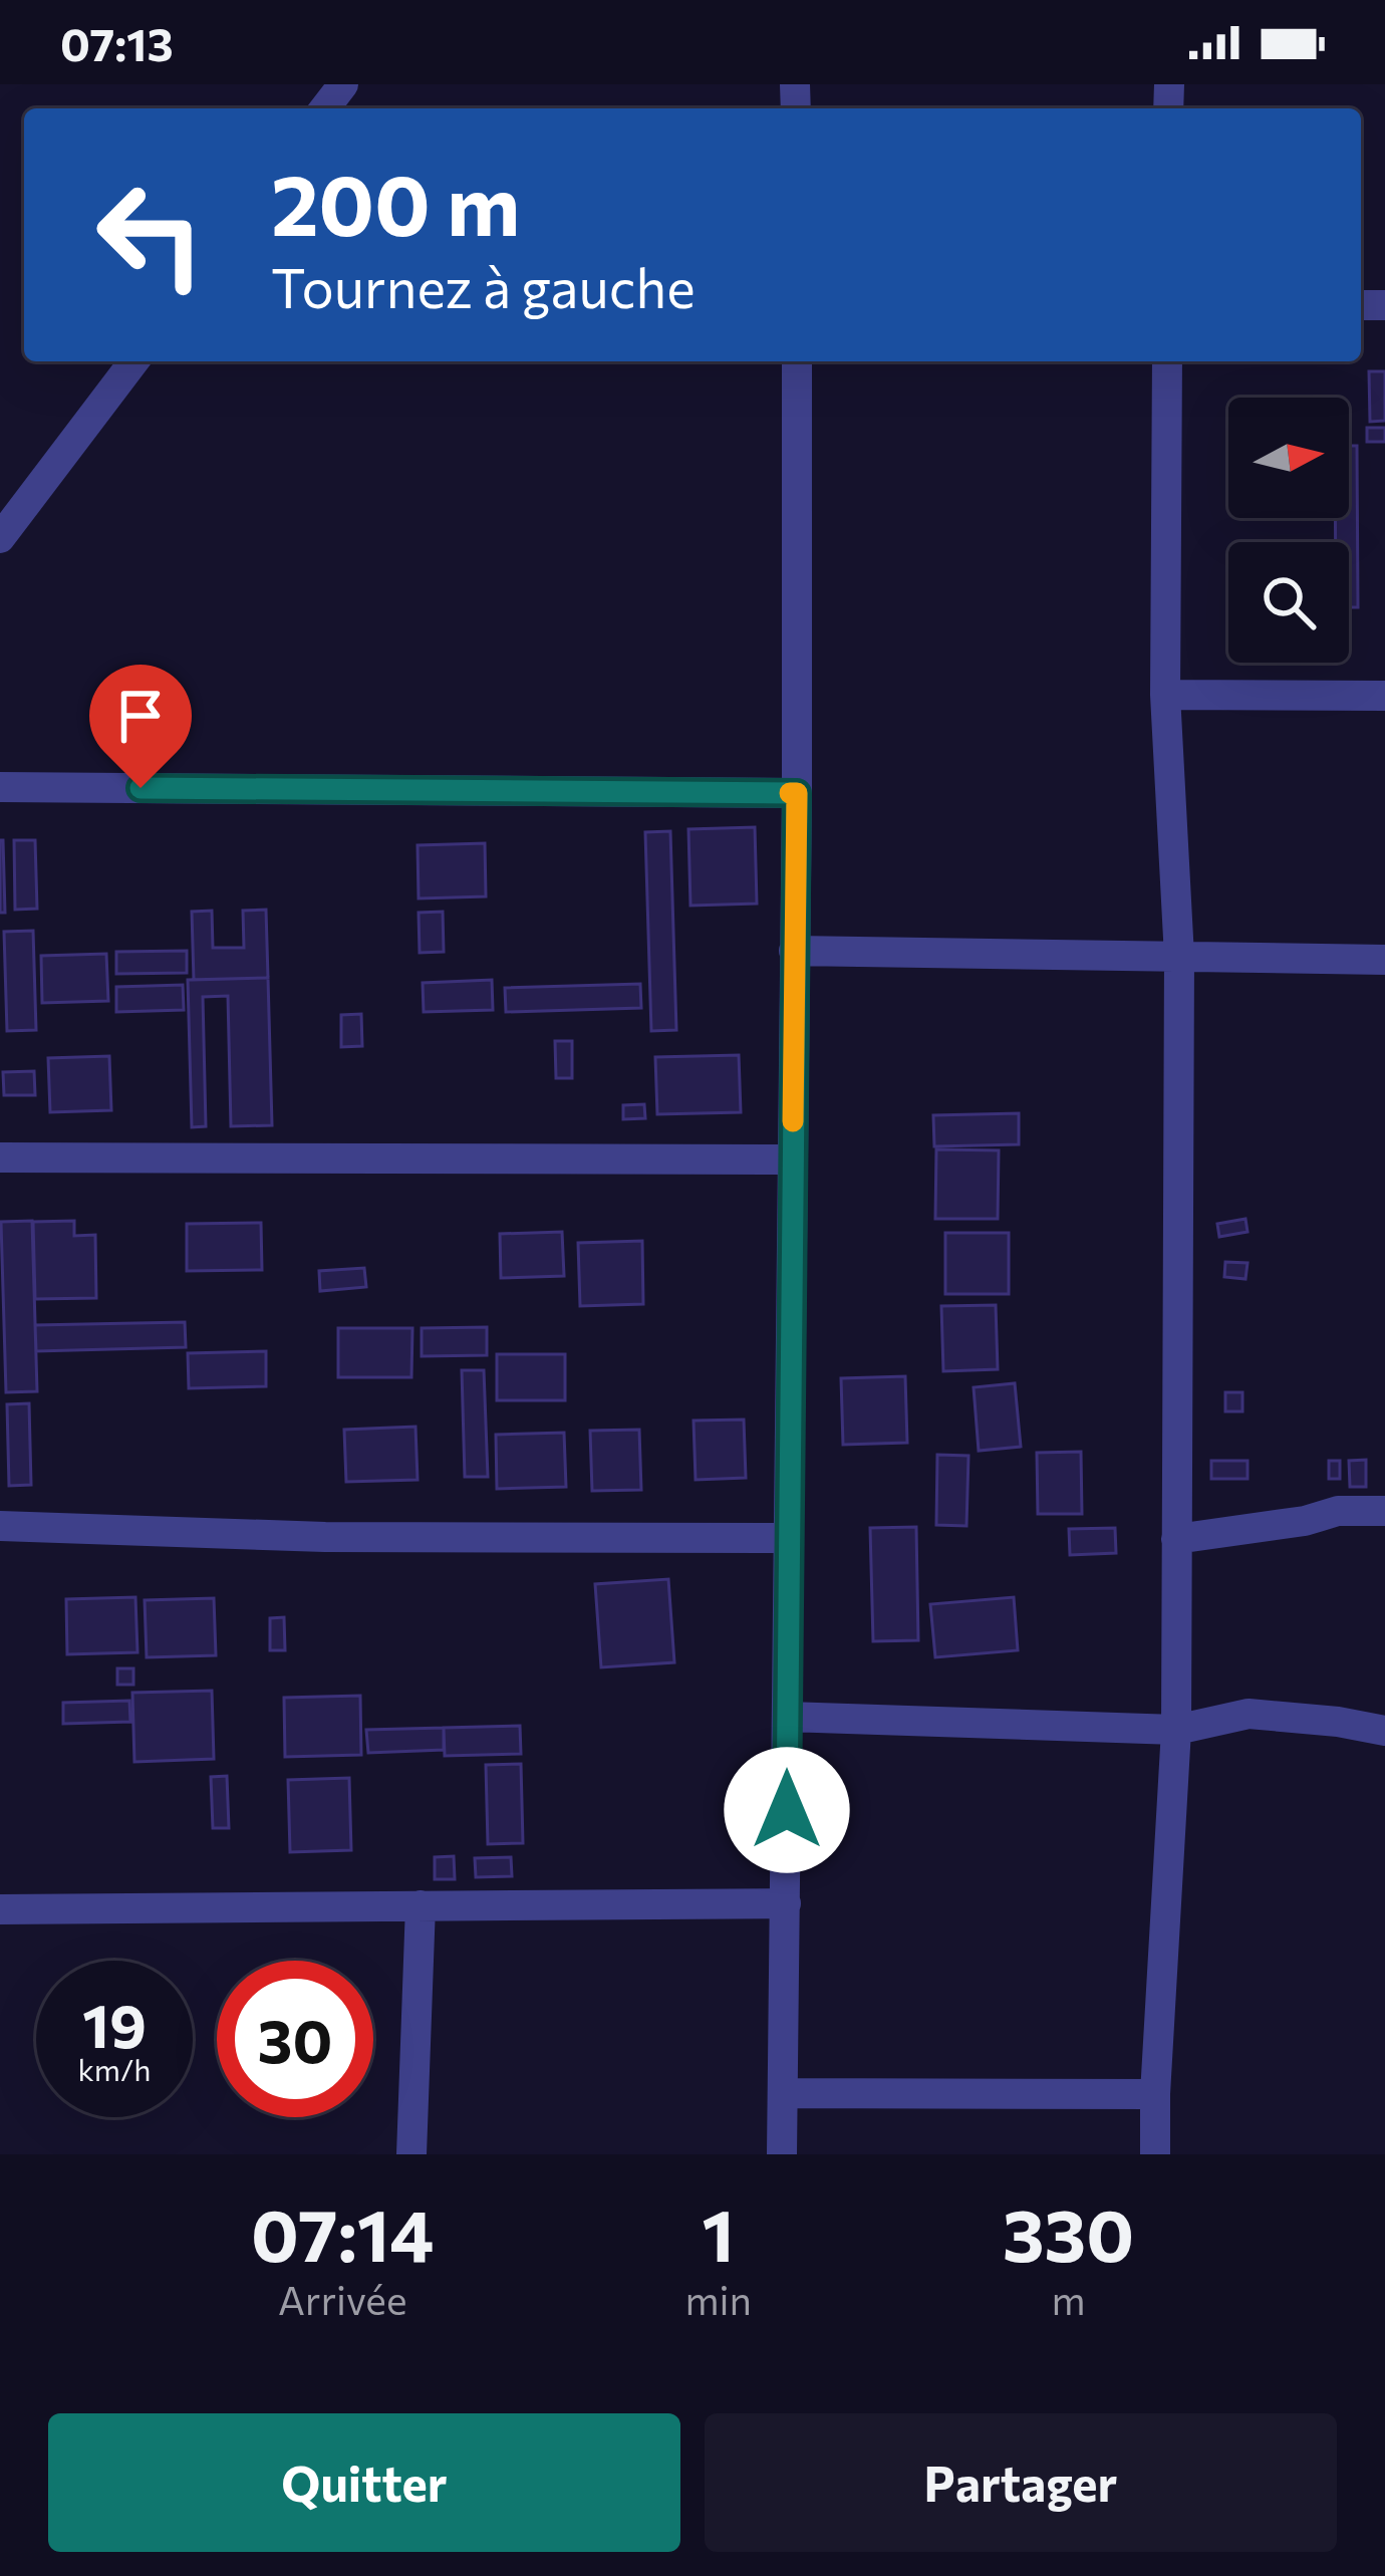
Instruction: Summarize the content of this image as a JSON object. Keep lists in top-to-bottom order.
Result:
{
  "north": "right",
  "page": {
    "status": "07:13",
    "turn": ["200 m", "Tournez à gauche"],
    "speed": "19 km/h",
    "limit": "30",
    "eta": [
      "07:14",
      "Arrivée",
      "1",
      "min",
      "330",
      "m"
    ],
    "buttons": ["Quitter", "Partager"]
  }
}
